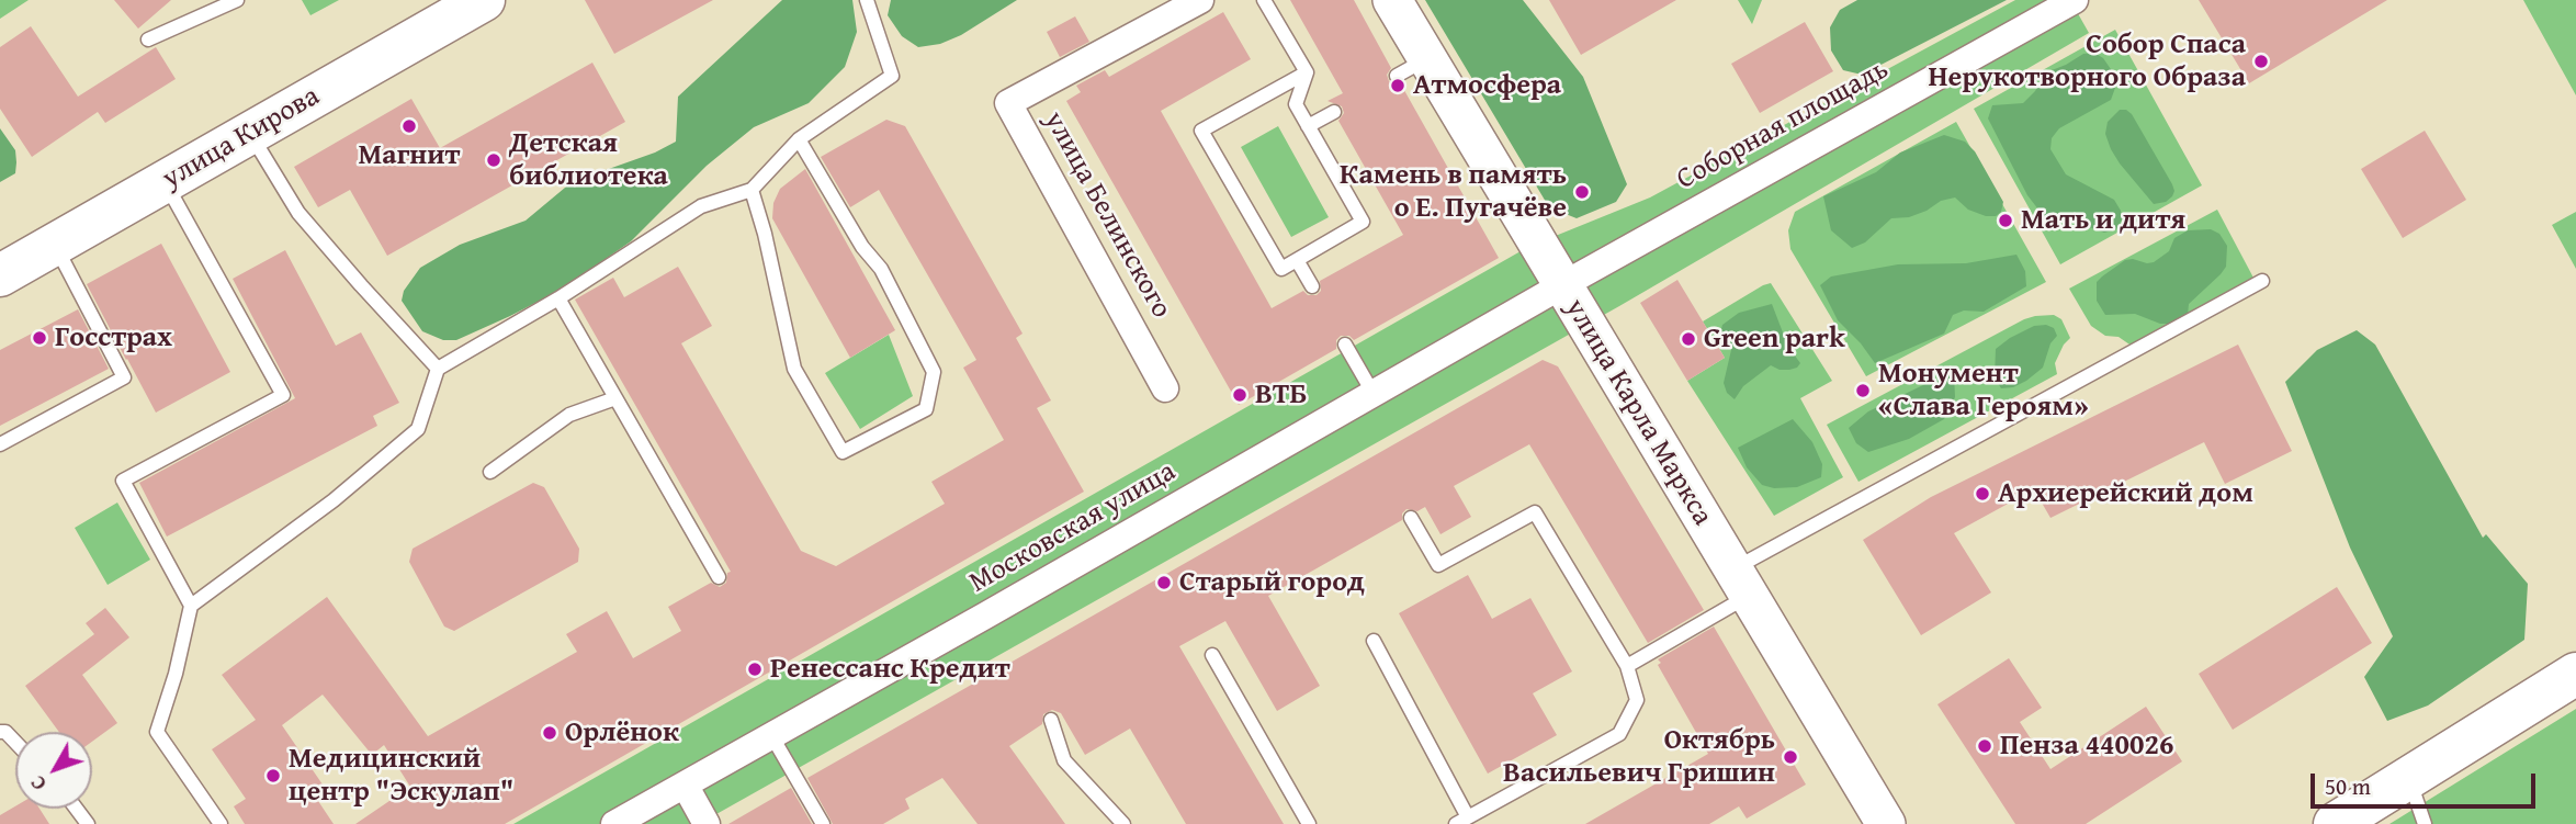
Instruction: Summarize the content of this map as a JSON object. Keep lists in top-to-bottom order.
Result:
{
  "streets": {
    "main road": ["улица Кирова", "улица Карла Маркса"],
    "street": ["Соборная площадь", "улица Белинского", "Московская улица"]
  },
  "crossings": [
    ["Соборная площадь", "улица Карла Маркса"],
    ["Соборная площадь", "Московская улица"],
    ["улица Карла Маркса", "Московская улица"]
  ],
  "places": [
    "Собор Спаса Нерукотворного Образа",
    "Атмосфера",
    "Магнит",
    "Детская библиотека",
    "Камень в память о Е. Пугачёве",
    "Мать и дитя",
    "Госстрах",
    "Green park",
    "Монумент «Слава Героям»",
    "ВТБ",
    "Архиерейский дом",
    "Старый город",
    "Ренессанс Кредит",
    "Орлёнок",
    "Пенза 440026",
    "Октябрь Васильевич Гришин",
    "Медицинский центр \"Эскулап\""
  ],
  "scale_bar": "50 m",
  "north": "bottom left"
}
